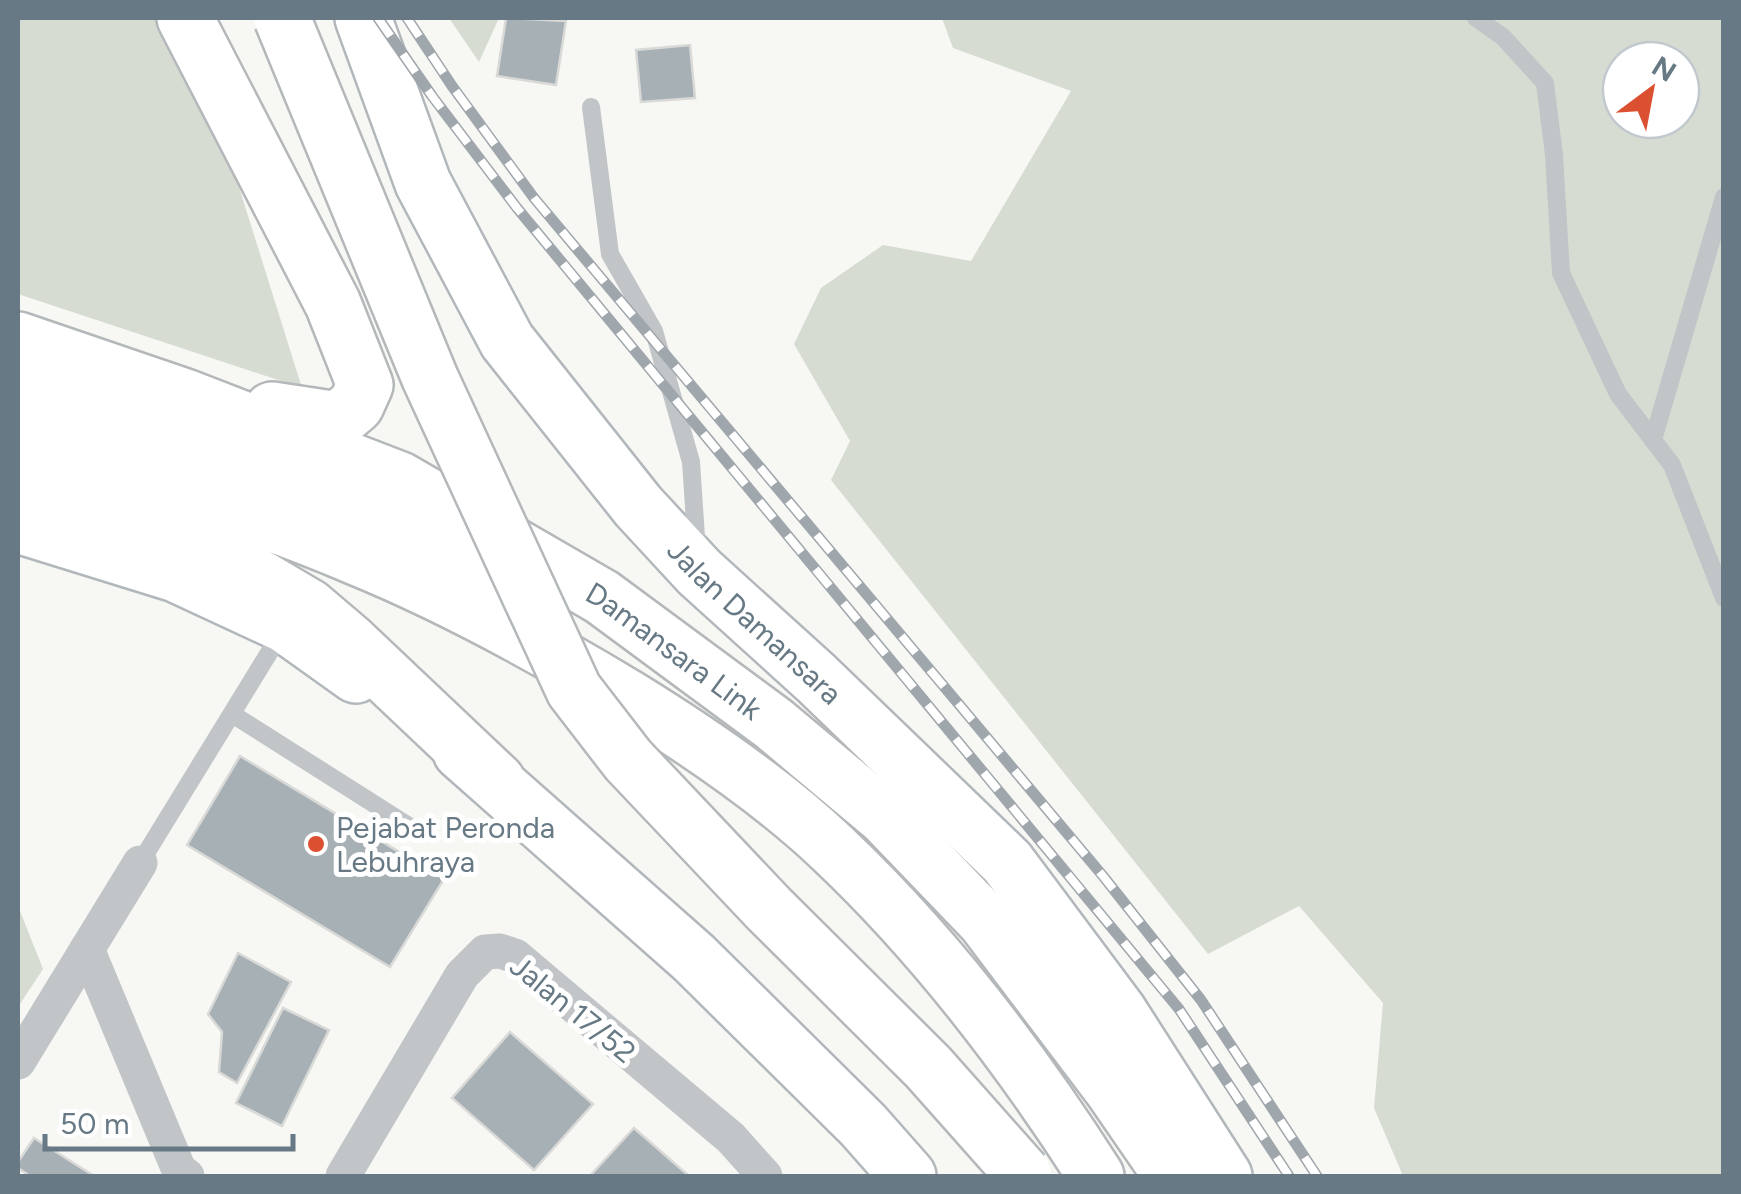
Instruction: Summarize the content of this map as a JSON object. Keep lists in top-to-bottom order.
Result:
{
  "streets": {
    "main road": ["Jalan Damansara", "Damansara Link"],
    "street": ["Jalan 17/52"]
  },
  "places": ["Pejabat Peronda Lebuhraya"],
  "scale_bar": "50 m",
  "north": "top right"
}
